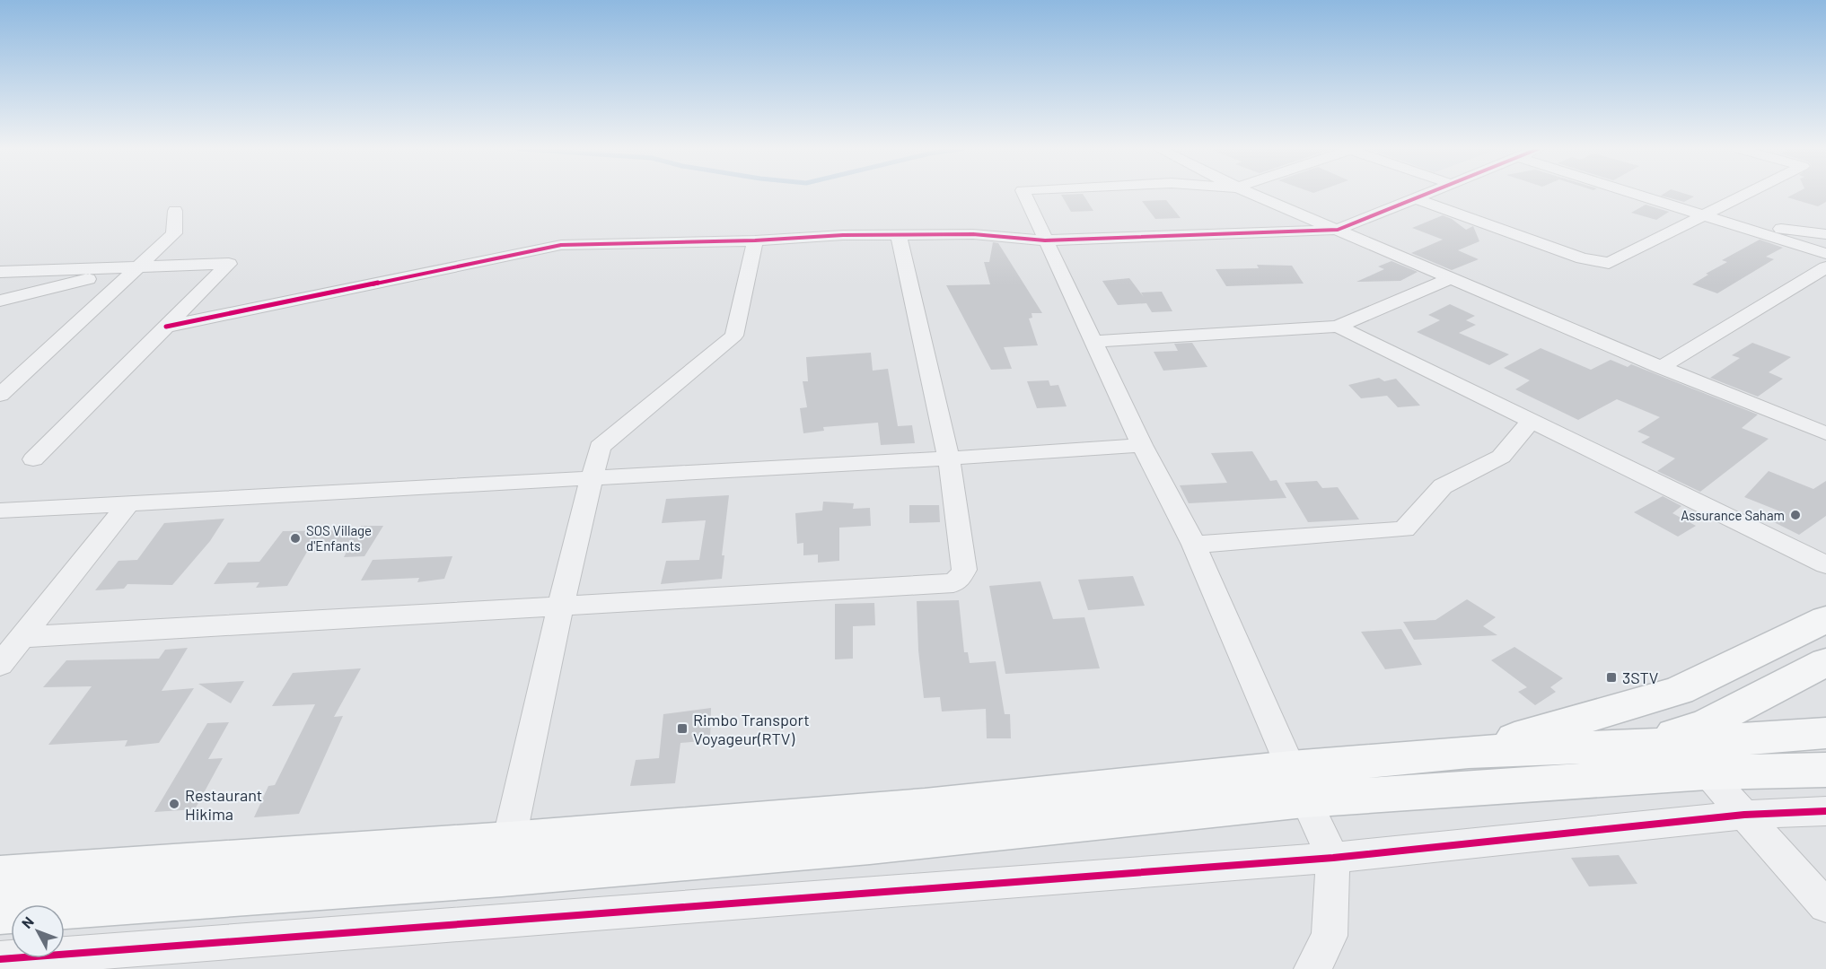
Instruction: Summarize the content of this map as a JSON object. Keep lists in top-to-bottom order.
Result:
{
  "places": {
    "other": ["Assurance Saham", "SOS Village d'Enfants", "Restaurant Hikima"],
    "transit": ["3STV", "Rimbo Transport Voyageur(RTV)"]
  },
  "north": "top left"
}
